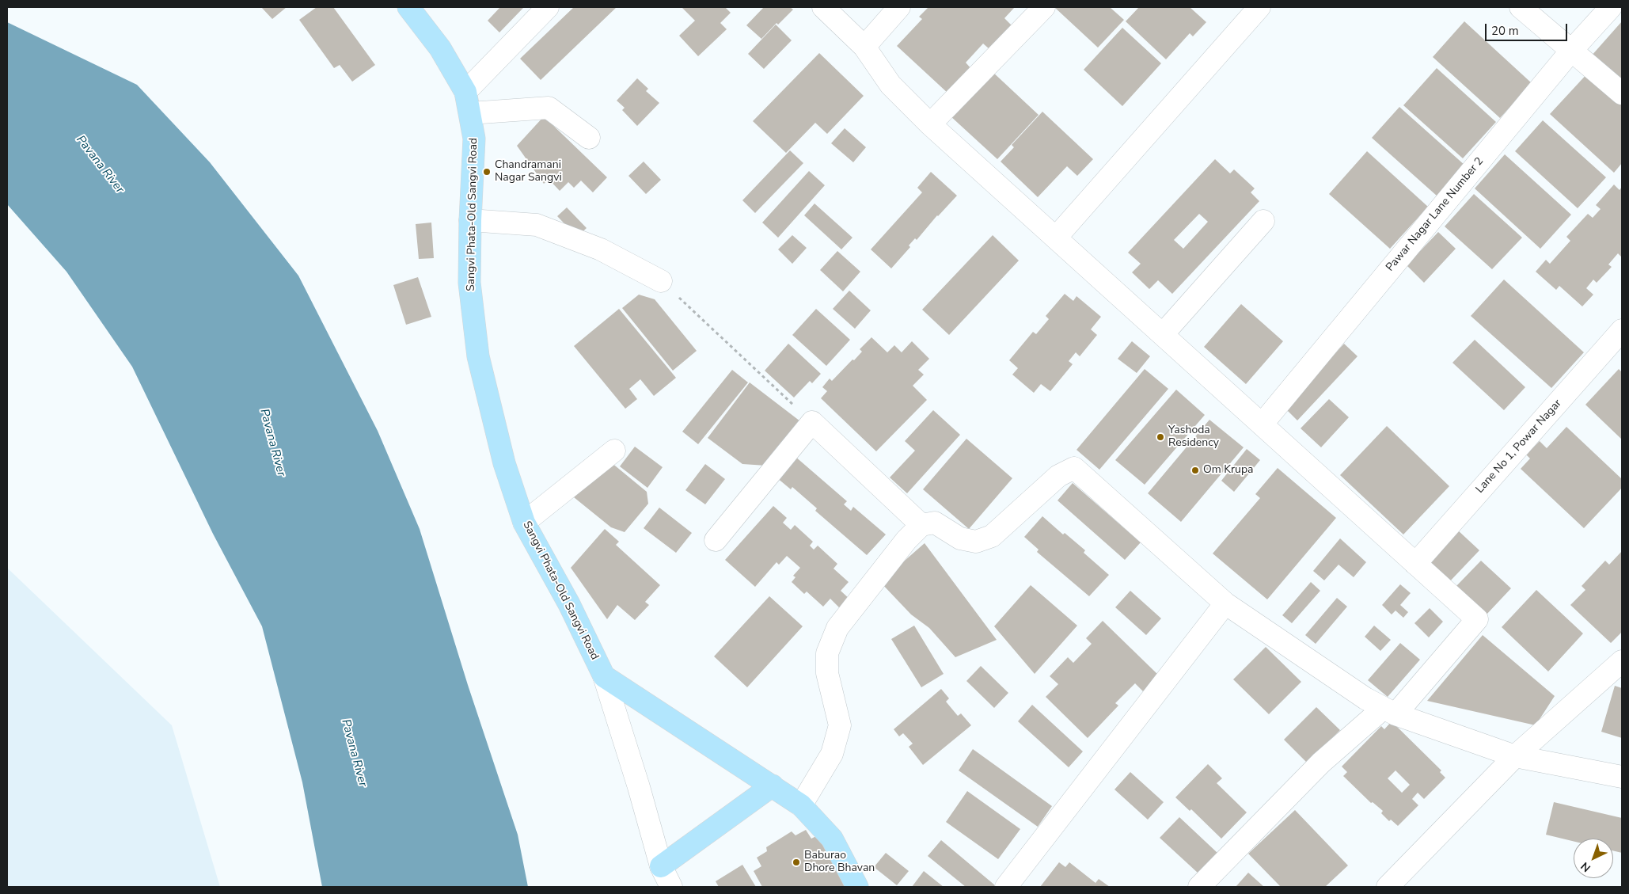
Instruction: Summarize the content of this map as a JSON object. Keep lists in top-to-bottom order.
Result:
{
  "streets": {
    "main road": ["Sangvi Phata-Old Sangvi Road"],
    "street": ["Pawar Nagar Lane Number 2", "Lane No 1, Powar Nagar"]
  },
  "water": ["Pavana River"],
  "places": [
    "Chandramani Nagar Sangvi",
    "Yashoda Residency",
    "Om Krupa",
    "Baburao Dhore Bhavan"
  ],
  "scale_bar": "20 m",
  "north": "bottom left"
}
